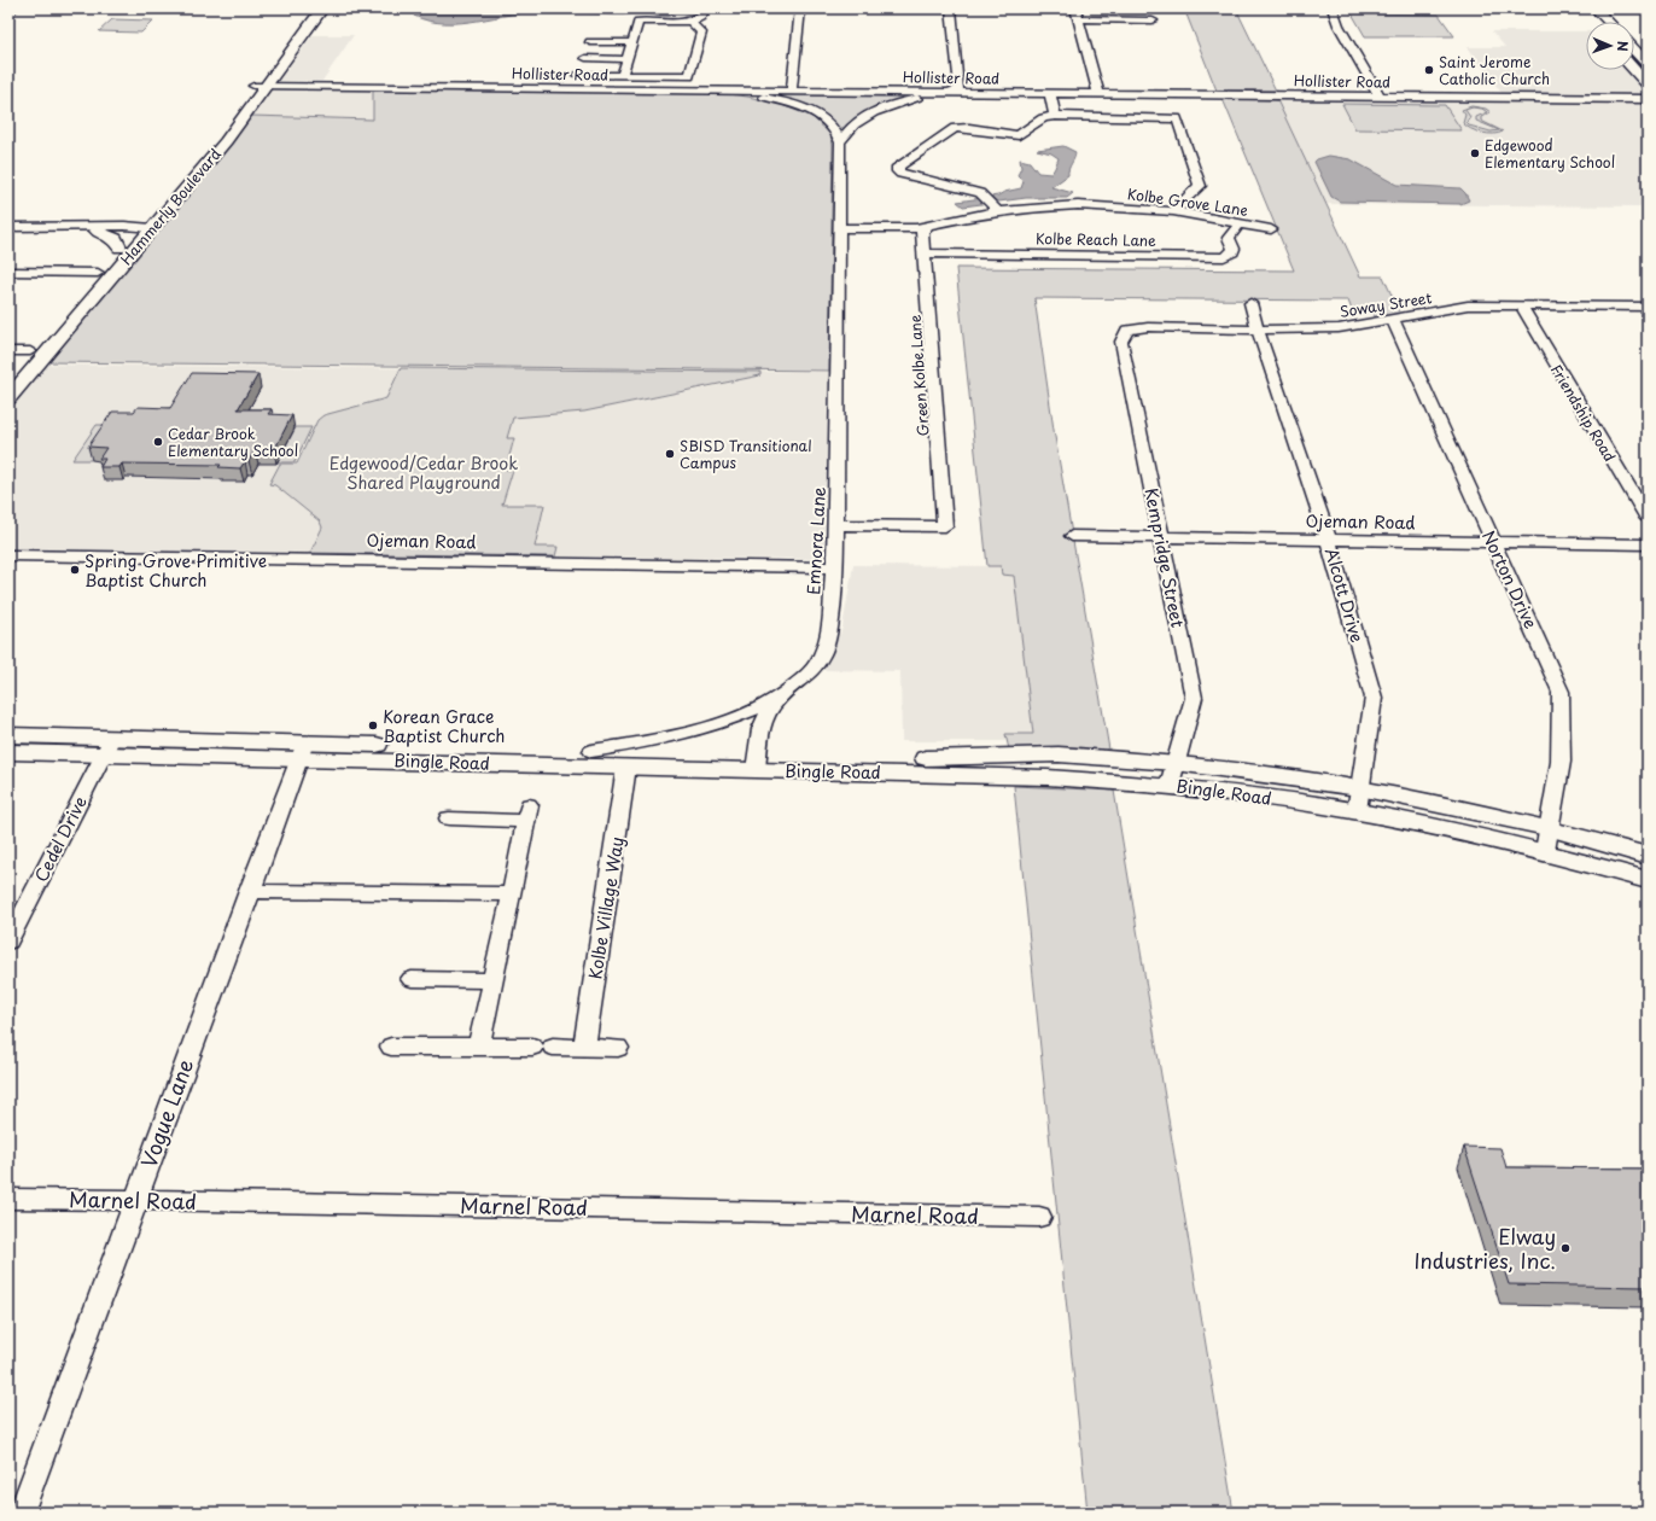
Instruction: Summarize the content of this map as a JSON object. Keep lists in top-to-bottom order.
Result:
{
  "streets": {
    "main road": ["Hammerly Boulevard", "Bingle Road"],
    "street": [
      "Hollister Road",
      "Kolbe Grove Lane",
      "Kolbe Reach Lane",
      "Soway Street",
      "Green Kolbe Lane",
      "Friendship Road",
      "Ojeman Road",
      "Emnora Lane",
      "Kempridge Street",
      "Norton Drive",
      "Alcott Drive",
      "Cedel Drive",
      "Kolbe Village Way",
      "Vogue Lane",
      "Marnel Road"
    ]
  },
  "crossings": [
    ["Hollister Road", "Hammerly Boulevard"],
    ["Kolbe Grove Lane", "Kolbe Reach Lane"],
    ["Kolbe Grove Lane", "Green Kolbe Lane"],
    ["Kolbe Grove Lane", "Emnora Lane"],
    ["Kolbe Reach Lane", "Green Kolbe Lane"],
    ["Soway Street", "Friendship Road"],
    ["Soway Street", "Kempridge Street"],
    ["Soway Street", "Norton Drive"],
    ["Soway Street", "Alcott Drive"],
    ["Green Kolbe Lane", "Emnora Lane"],
    ["Ojeman Road", "Emnora Lane"],
    ["Ojeman Road", "Kempridge Street"],
    ["Ojeman Road", "Norton Drive"],
    ["Ojeman Road", "Alcott Drive"],
    ["Emnora Lane", "Bingle Road"],
    ["Kempridge Street", "Bingle Road"],
    ["Norton Drive", "Bingle Road"],
    ["Alcott Drive", "Bingle Road"],
    ["Bingle Road", "Cedel Drive"],
    ["Bingle Road", "Kolbe Village Way"],
    ["Bingle Road", "Vogue Lane"],
    ["Vogue Lane", "Marnel Road"]
  ],
  "parks": ["Edgewood/Cedar Brook Shared Playground"],
  "places": [
    "Saint Jerome Catholic Church",
    "Edgewood Elementary School",
    "Cedar Brook Elementary School",
    "SBISD Transitional Campus",
    "Spring Grove Primitive Baptist Church",
    "Korean Grace Baptist Church",
    "Elway Industries, Inc."
  ],
  "north": "right"
}
